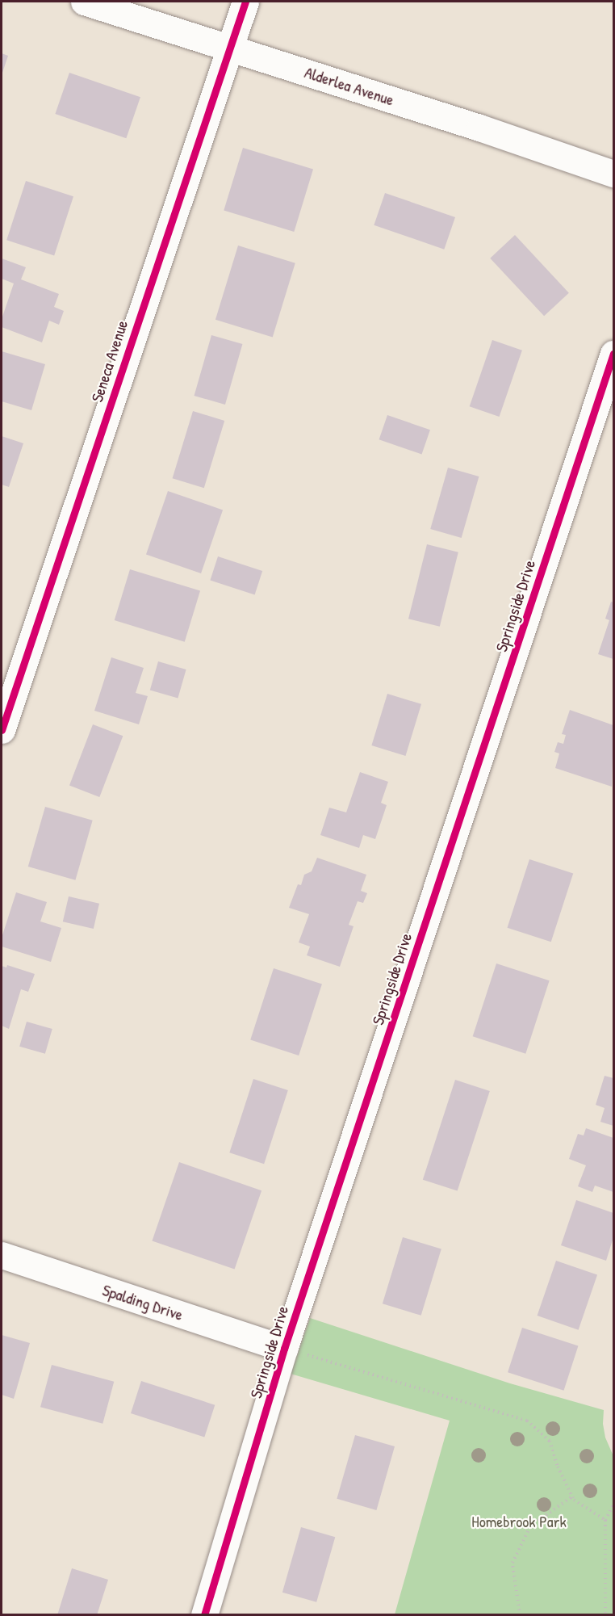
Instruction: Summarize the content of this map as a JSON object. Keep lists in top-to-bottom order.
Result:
{
  "streets": {
    "street": [
      "Alderlea Avenue",
      "Seneca Avenue",
      "Springside Drive",
      "Spalding Drive"
    ]
  },
  "crossings": [
    ["Alderlea Avenue", "Seneca Avenue"],
    ["Springside Drive", "Spalding Drive"]
  ],
  "parks": ["Homebrook Park"]
}
